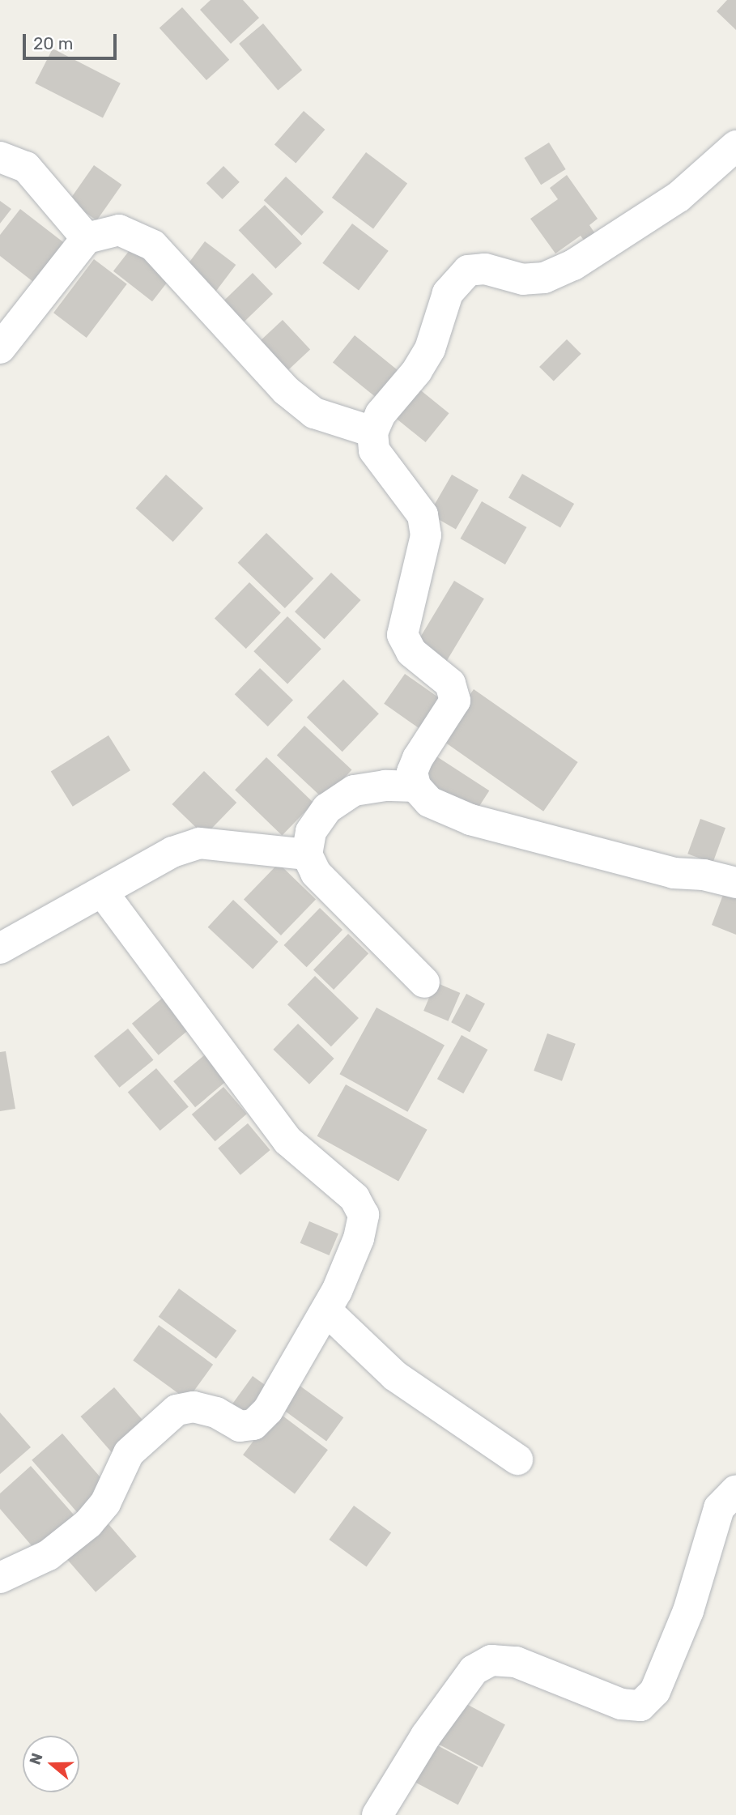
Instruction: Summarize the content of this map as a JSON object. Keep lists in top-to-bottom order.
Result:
{
  "scale_bar": "20 m",
  "north": "left"
}
